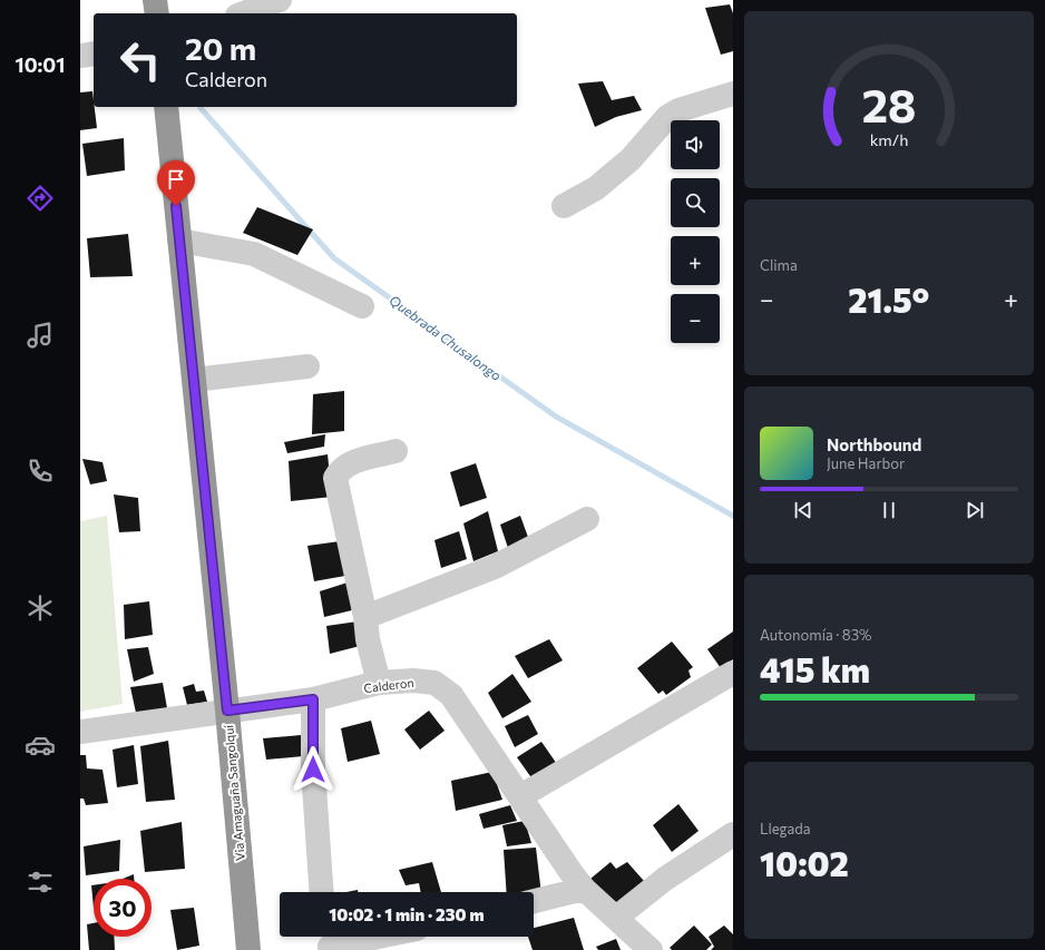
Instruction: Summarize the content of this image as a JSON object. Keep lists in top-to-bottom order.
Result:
{
  "streets": {
    "highway": ["Via Amaguaña Sangolquí"],
    "street": ["Calderon"]
  },
  "crossings": [
    ["Calderon", "Via Amaguaña Sangolquí"]
  ],
  "water": ["Quebrada Chusalongo"],
  "page": {
    "tabs": "10:01",
    "turn": ["20 m", "Calderon"],
    "map_buttons": ["+", "−"],
    "tile": [
      "Clima",
      ["Autonomía · 83%", "415 km"],
      ["Llegada", "10:02"]
    ],
    "heat": ["−", "21.5°", "+"],
    "song": ["Northbound", "June Harbor"],
    "limit": "30",
    "trip": "10:02 · 1 min · 230 m",
    "gauge": ["28", "km/h"]
  }
}
